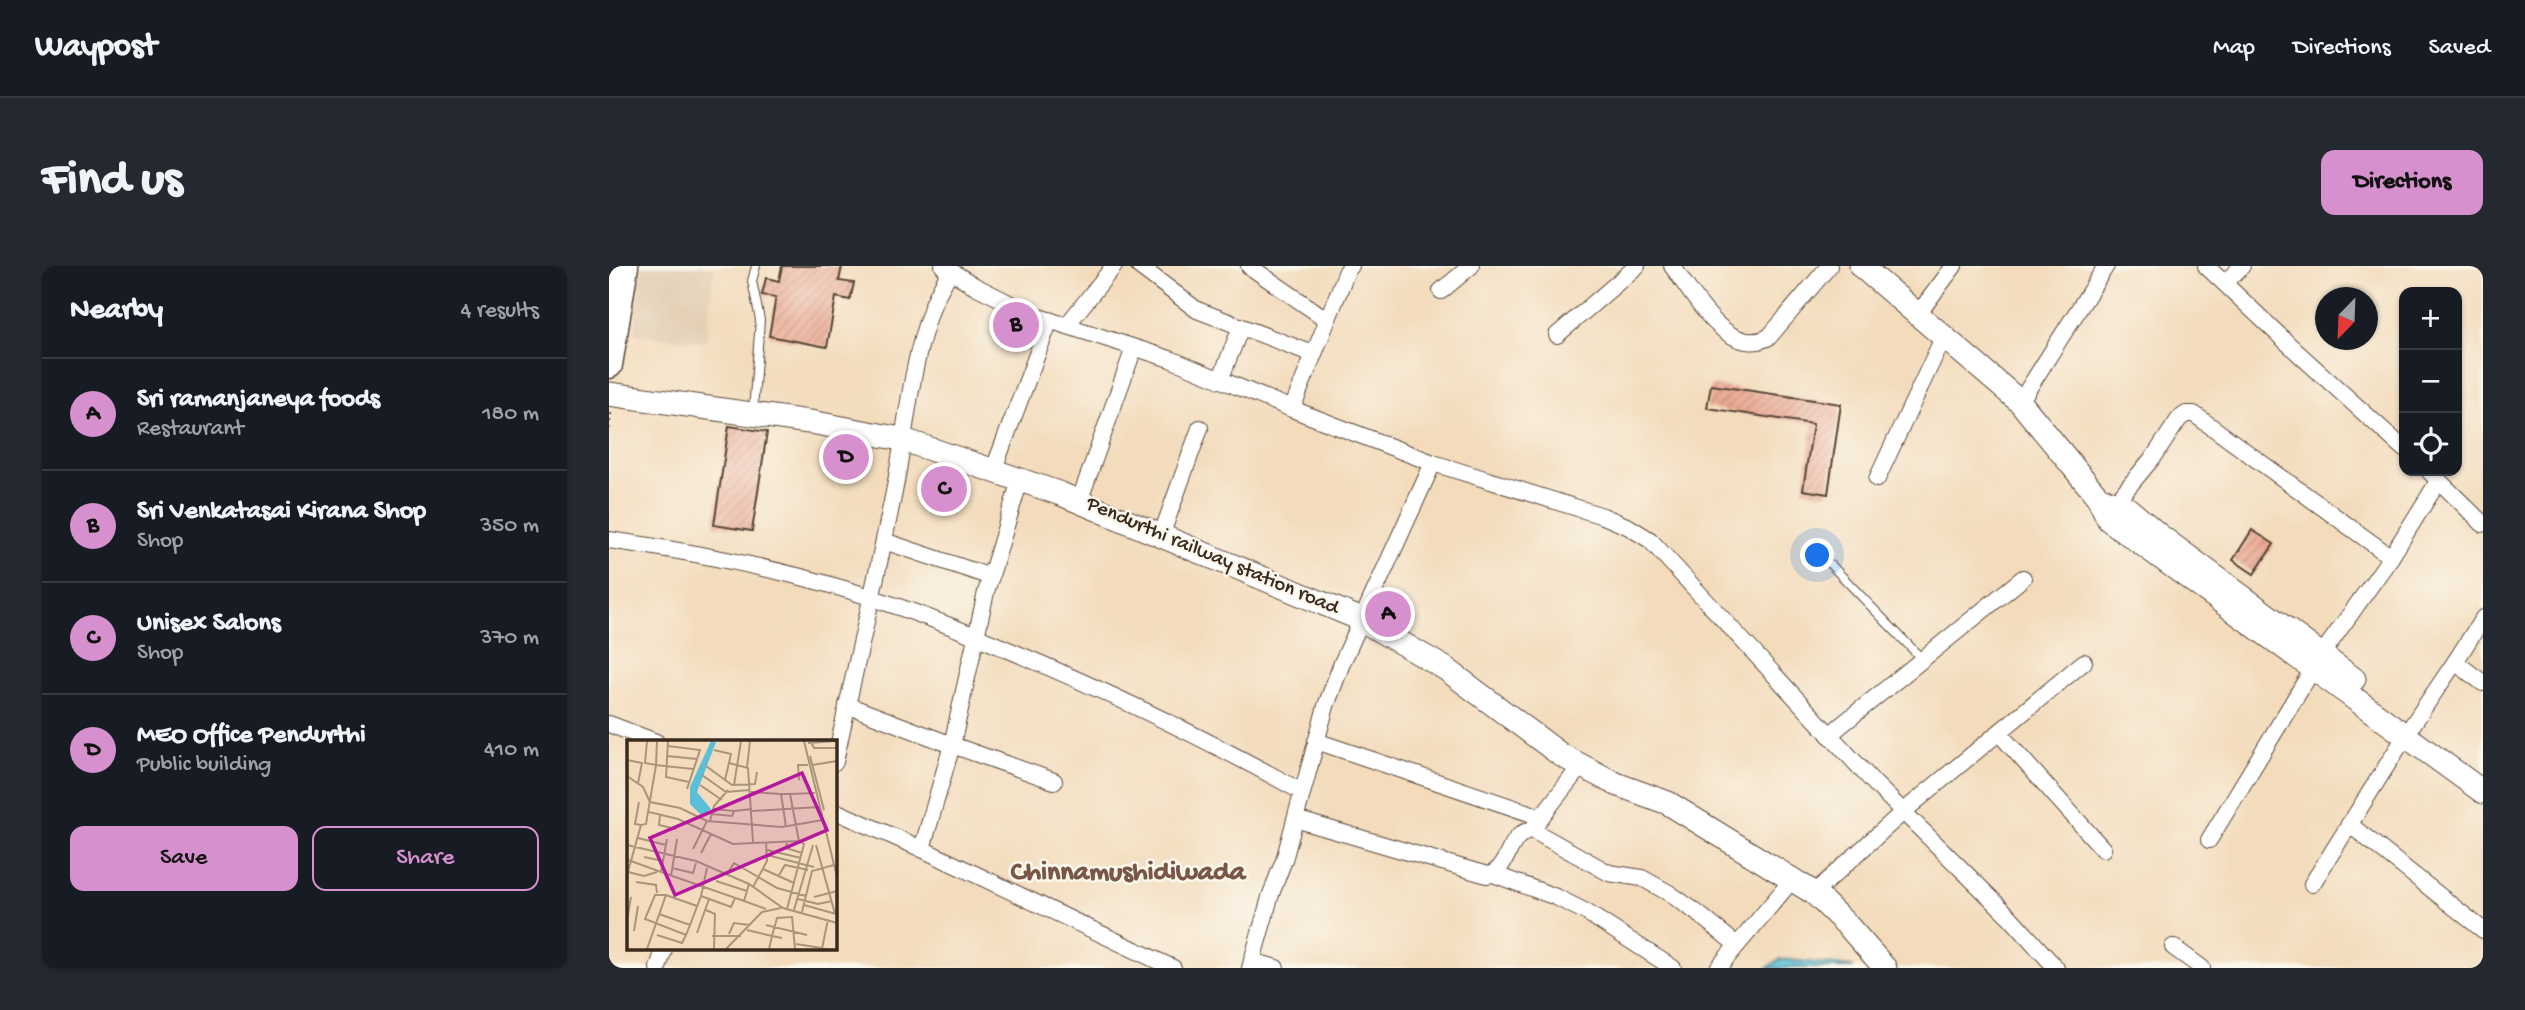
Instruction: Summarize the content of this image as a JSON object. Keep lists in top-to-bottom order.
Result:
{
  "streets": {
    "street": ["Pendurthi railway station road"]
  },
  "districts": ["Chinnamushidiwada"],
  "north": "bottom left",
  "page": {
    "header": "Waypost",
    "nav": ["Map", "Directions", "Saved"],
    "buttons": [
      "Directions",
      ["Save", "Share"]
    ],
    "title": "Find us",
    "heading": ["Nearby", "4 results"],
    "map_buttons": ["+", "−"],
    "pins": [
      "B",
      "D",
      "C",
      "A"
    ],
    "list": [
      {
        "mark": "A",
        "name": "Sri ramanjaneya foods",
        "note": "Restaurant",
        "value": "180 m"
      },
      {
        "mark": "B",
        "name": "Sri Venkatasai Kirana Shop",
        "note": "Shop",
        "value": "350 m"
      },
      {
        "mark": "C",
        "name": "Unisex Salons",
        "note": "Shop",
        "value": "370 m"
      },
      {
        "mark": "D",
        "name": "MEO Office Pendurthi",
        "note": "Public building",
        "value": "410 m"
      }
    ]
  }
}
